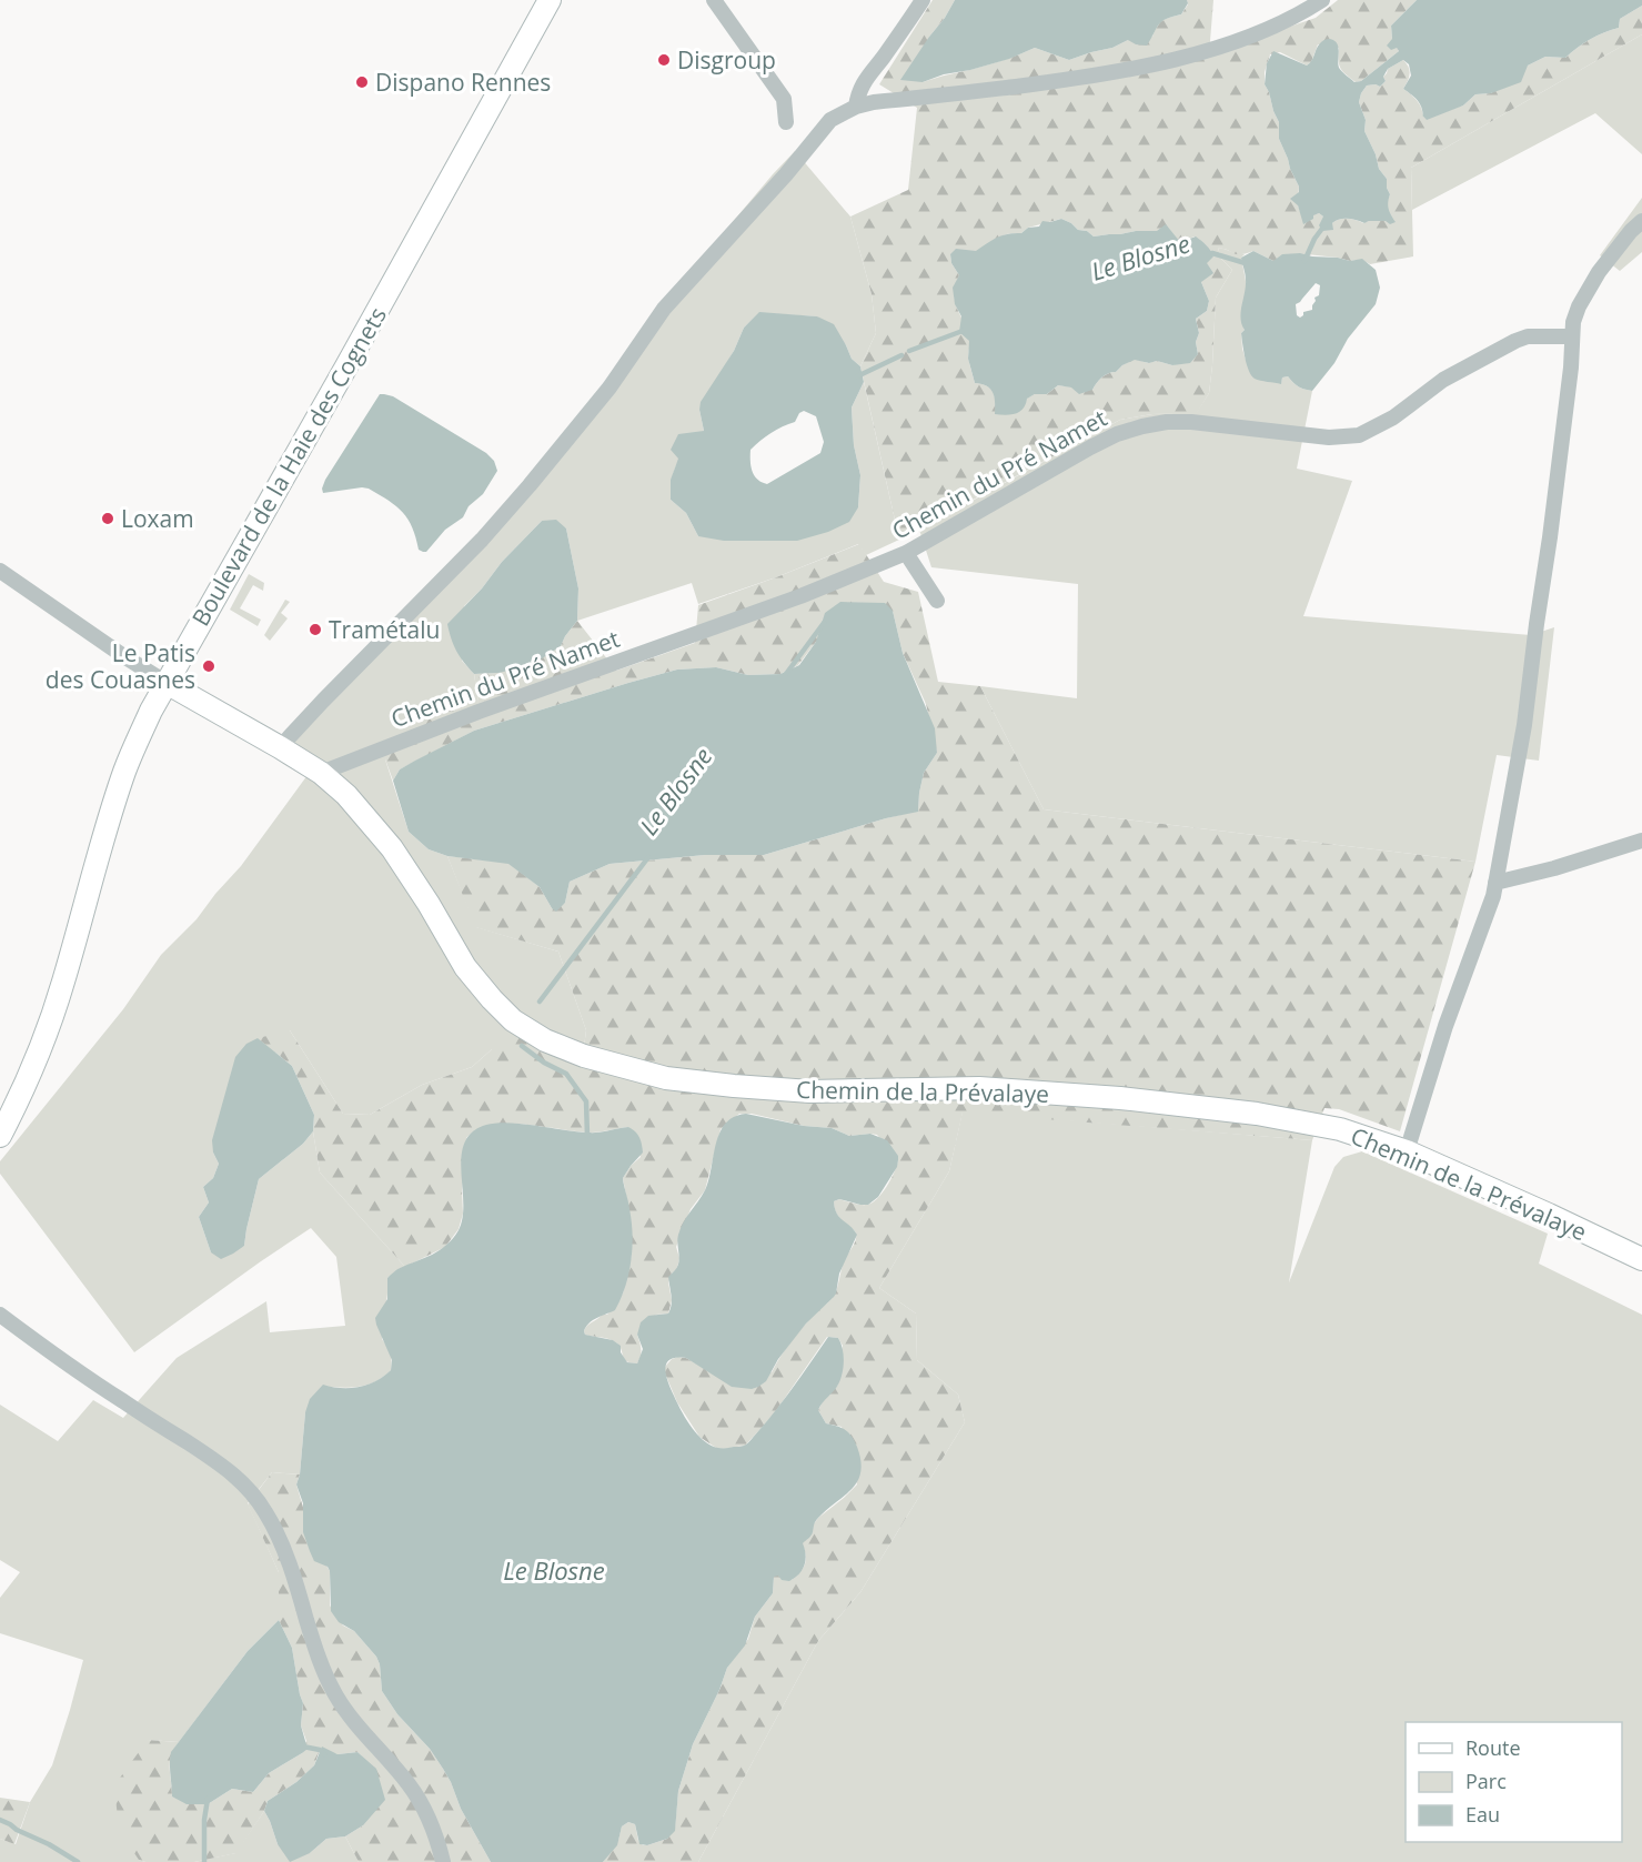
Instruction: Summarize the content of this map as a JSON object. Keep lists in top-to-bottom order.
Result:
{
  "streets": {
    "street": ["Boulevard de la Haie des Cognets", "Chemin du Pré Namet", "Chemin de la Prévalaye"]
  },
  "crossings": [
    ["Boulevard de la Haie des Cognets", "Chemin de la Prévalaye"],
    ["Chemin du Pré Namet", "Chemin de la Prévalaye"]
  ],
  "water": ["Le Blosne"],
  "places": [
    "Disgroup",
    "Dispano Rennes",
    "Loxam",
    "Tramétalu",
    "Le Patis des Couasnes"
  ],
  "legend": ["Route", "Parc", "Eau"]
}
